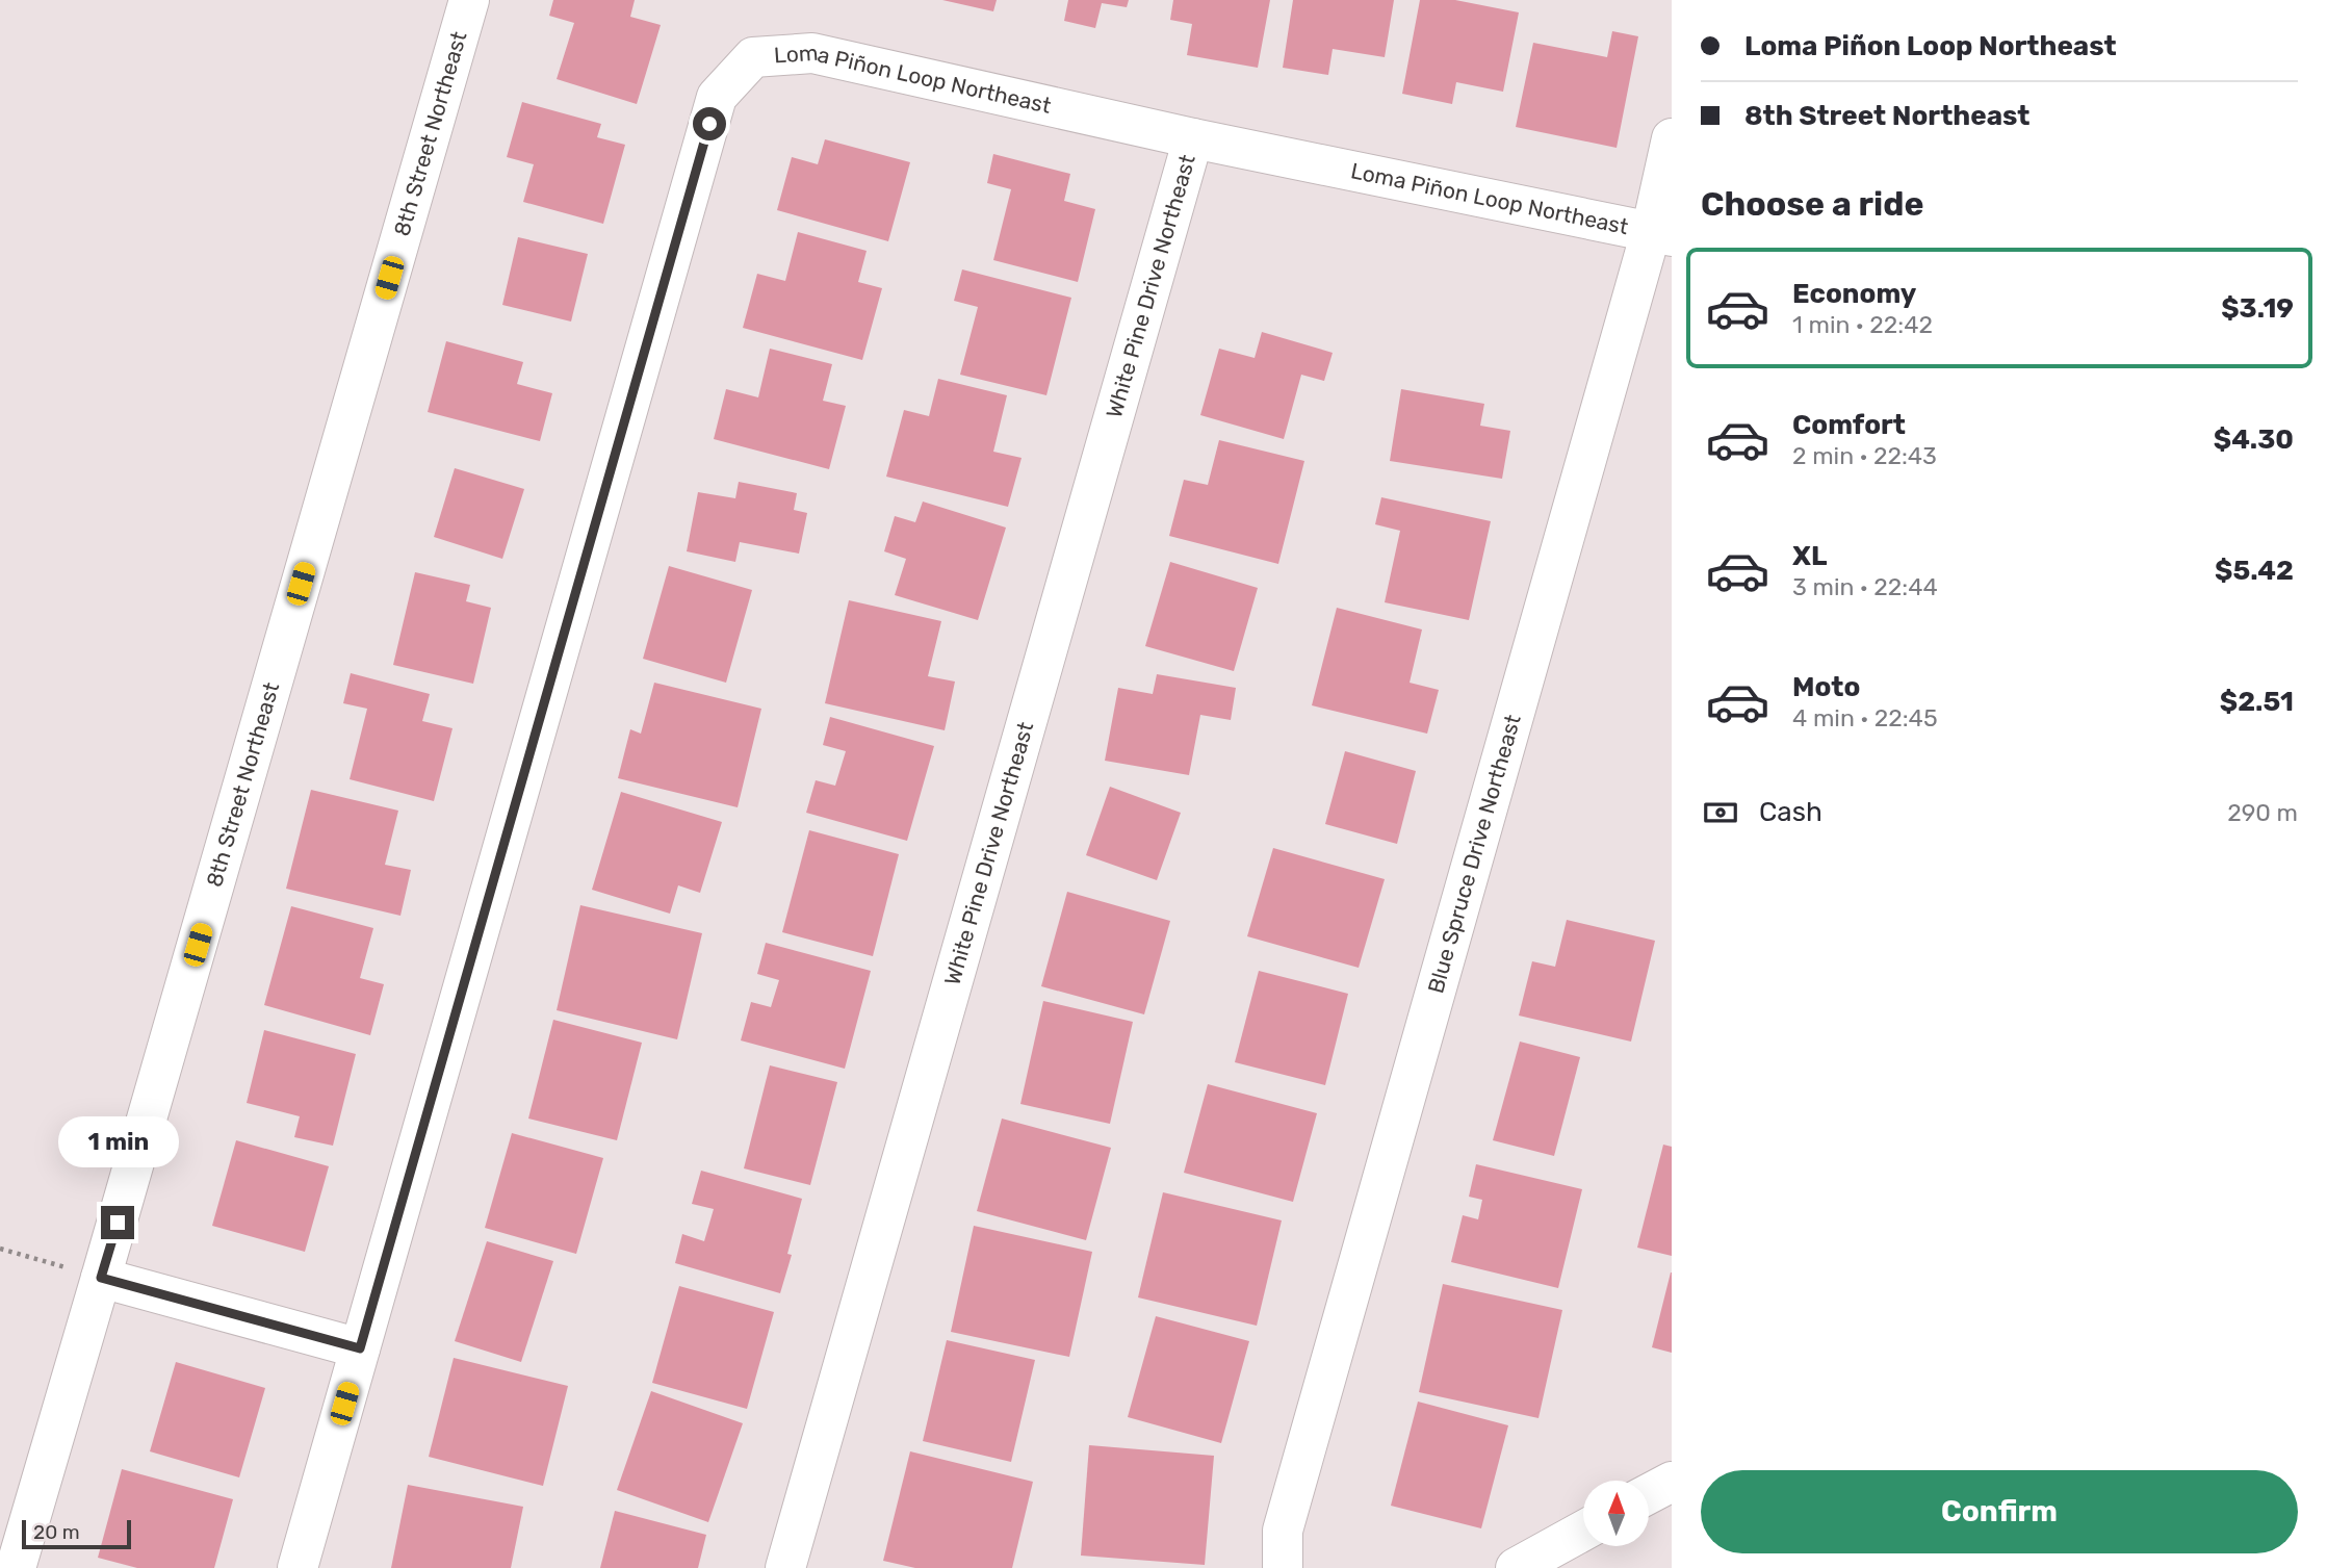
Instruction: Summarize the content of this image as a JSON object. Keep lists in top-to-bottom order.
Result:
{
  "streets": {
    "street": [
      "Loma Piñon Loop Northeast",
      "8th Street Northeast",
      "White Pine Drive Northeast",
      "Blue Spruce Drive Northeast"
    ]
  },
  "crossings": [
    ["Loma Piñon Loop Northeast", "White Pine Drive Northeast"],
    ["Loma Piñon Loop Northeast", "Blue Spruce Drive Northeast"]
  ],
  "scale_bar": "20 m",
  "north": "top",
  "page": {
    "banner": ["Loma Piñon Loop Northeast", "8th Street Northeast"],
    "heading": "Choose a ride",
    "list": [
      {
        "name": "Economy",
        "note": "1 min · 22:42",
        "value": "$3.19"
      },
      {
        "name": "Comfort",
        "note": "2 min · 22:43",
        "value": "$4.30"
      },
      {
        "name": "XL",
        "note": "3 min · 22:44",
        "value": "$5.42"
      },
      {
        "name": "Moto",
        "note": "4 min · 22:45",
        "value": "$2.51"
      }
    ],
    "pay": ["Cash", "290 m"],
    "bubble": "1 min",
    "buttons": "Confirm",
    "scale": "20 m"
  }
}
